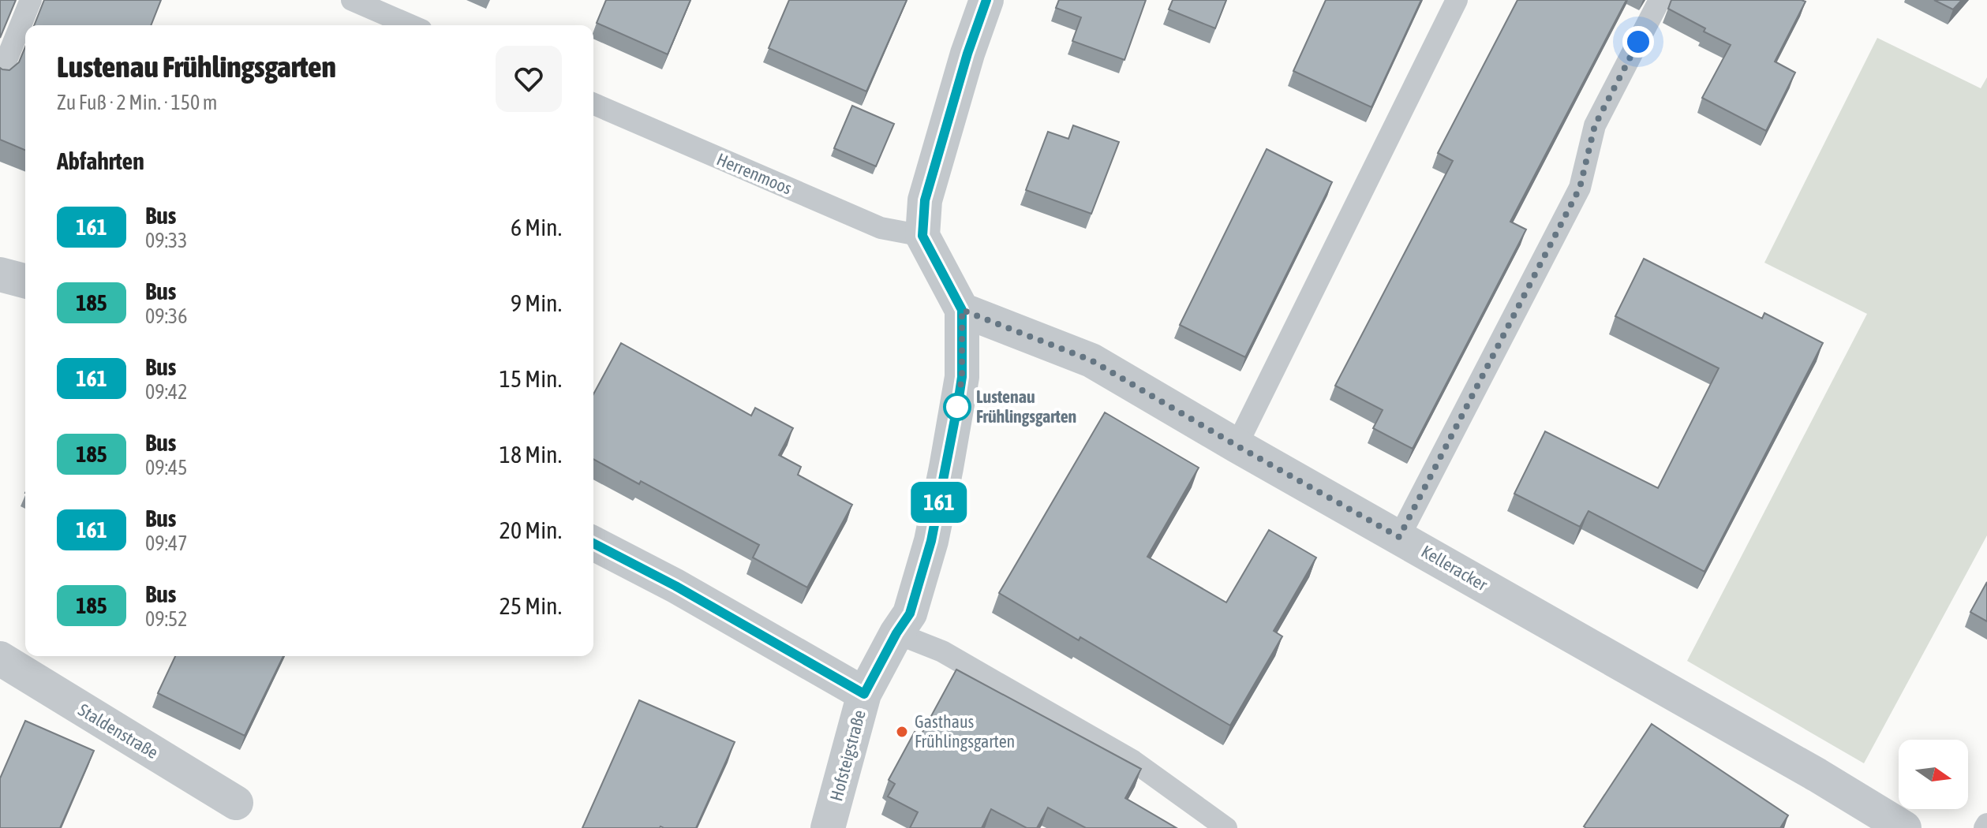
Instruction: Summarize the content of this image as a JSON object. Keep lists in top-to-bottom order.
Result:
{
  "streets": {
    "street": ["Kelleracker", "Staldenstraße", "Hofsteigstraße"],
    "lane": ["Herrenmoos"]
  },
  "crossings": [
    ["Herrenmoos", "Hofsteigstraße"],
    ["Kelleracker", "Hofsteigstraße"]
  ],
  "places": ["Lustenau Frühlingsgarten", "Gasthaus Frühlingsgarten"],
  "lines": ["bus line 161"],
  "north": "right",
  "page": {
    "on_map": "161",
    "heading": [
      ["Lustenau Frühlingsgarten", "Zu Fuß · 2 Min. · 150 m"],
      "Abfahrten"
    ],
    "list": [
      {
        "mark": "161",
        "name": "Bus",
        "note": "09:33",
        "value": "6 Min."
      },
      {
        "mark": "185",
        "name": "Bus",
        "note": "09:36",
        "value": "9 Min."
      },
      {
        "mark": "161",
        "name": "Bus",
        "note": "09:42",
        "value": "15 Min."
      },
      {
        "mark": "185",
        "name": "Bus",
        "note": "09:45",
        "value": "18 Min."
      },
      {
        "mark": "161",
        "name": "Bus",
        "note": "09:47",
        "value": "20 Min."
      },
      {
        "mark": "185",
        "name": "Bus",
        "note": "09:52",
        "value": "25 Min."
      }
    ]
  }
}
